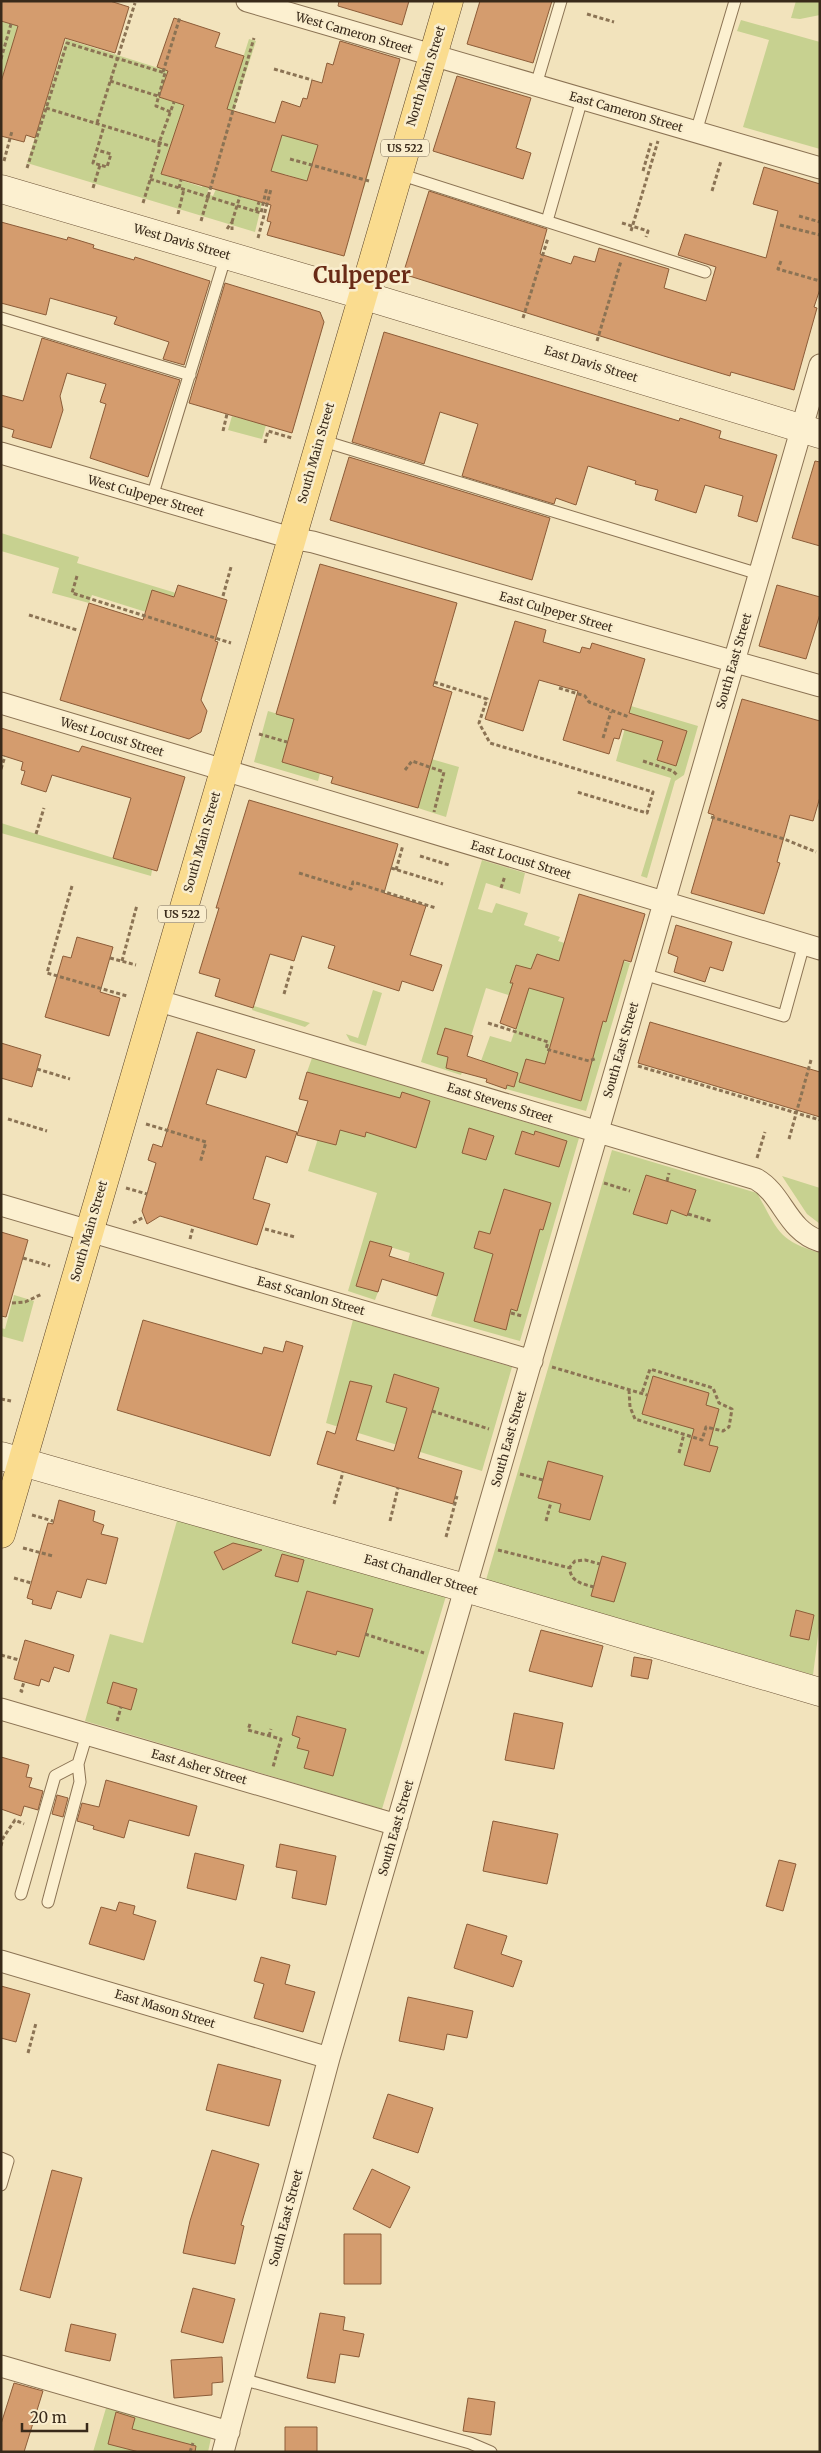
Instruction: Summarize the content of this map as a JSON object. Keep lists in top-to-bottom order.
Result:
{
  "streets": {
    "main road": ["North Main Street", "US 522", "South Main Street"],
    "street": [
      "West Cameron Street",
      "East Cameron Street",
      "West Davis Street",
      "East Davis Street",
      "West Culpeper Street",
      "East Culpeper Street",
      "South East Street",
      "West Locust Street",
      "East Locust Street",
      "East Stevens Street",
      "East Scanlon Street",
      "East Chandler Street",
      "East Asher Street",
      "East Mason Street"
    ]
  },
  "crossings": [
    ["West Cameron Street", "North Main Street"],
    ["West Cameron Street", "East Cameron Street"],
    ["North Main Street", "East Cameron Street"],
    ["North Main Street", "West Davis Street"],
    ["North Main Street", "East Davis Street"],
    ["North Main Street", "South Main Street"],
    ["West Davis Street", "East Davis Street"],
    ["West Davis Street", "South Main Street"],
    ["East Davis Street", "South Main Street"],
    ["East Davis Street", "South East Street"],
    ["South Main Street", "West Culpeper Street"],
    ["South Main Street", "East Culpeper Street"],
    ["South Main Street", "West Locust Street"],
    ["South Main Street", "East Locust Street"],
    ["South Main Street", "East Stevens Street"],
    ["South Main Street", "East Scanlon Street"],
    ["South Main Street", "East Chandler Street"],
    ["West Culpeper Street", "East Culpeper Street"],
    ["East Culpeper Street", "South East Street"],
    ["South East Street", "East Locust Street"],
    ["South East Street", "East Stevens Street"],
    ["South East Street", "East Scanlon Street"],
    ["South East Street", "East Chandler Street"],
    ["South East Street", "East Asher Street"],
    ["South East Street", "East Mason Street"],
    ["West Locust Street", "East Locust Street"]
  ],
  "districts": ["Culpeper"],
  "scale_bar": "20 m"
}
